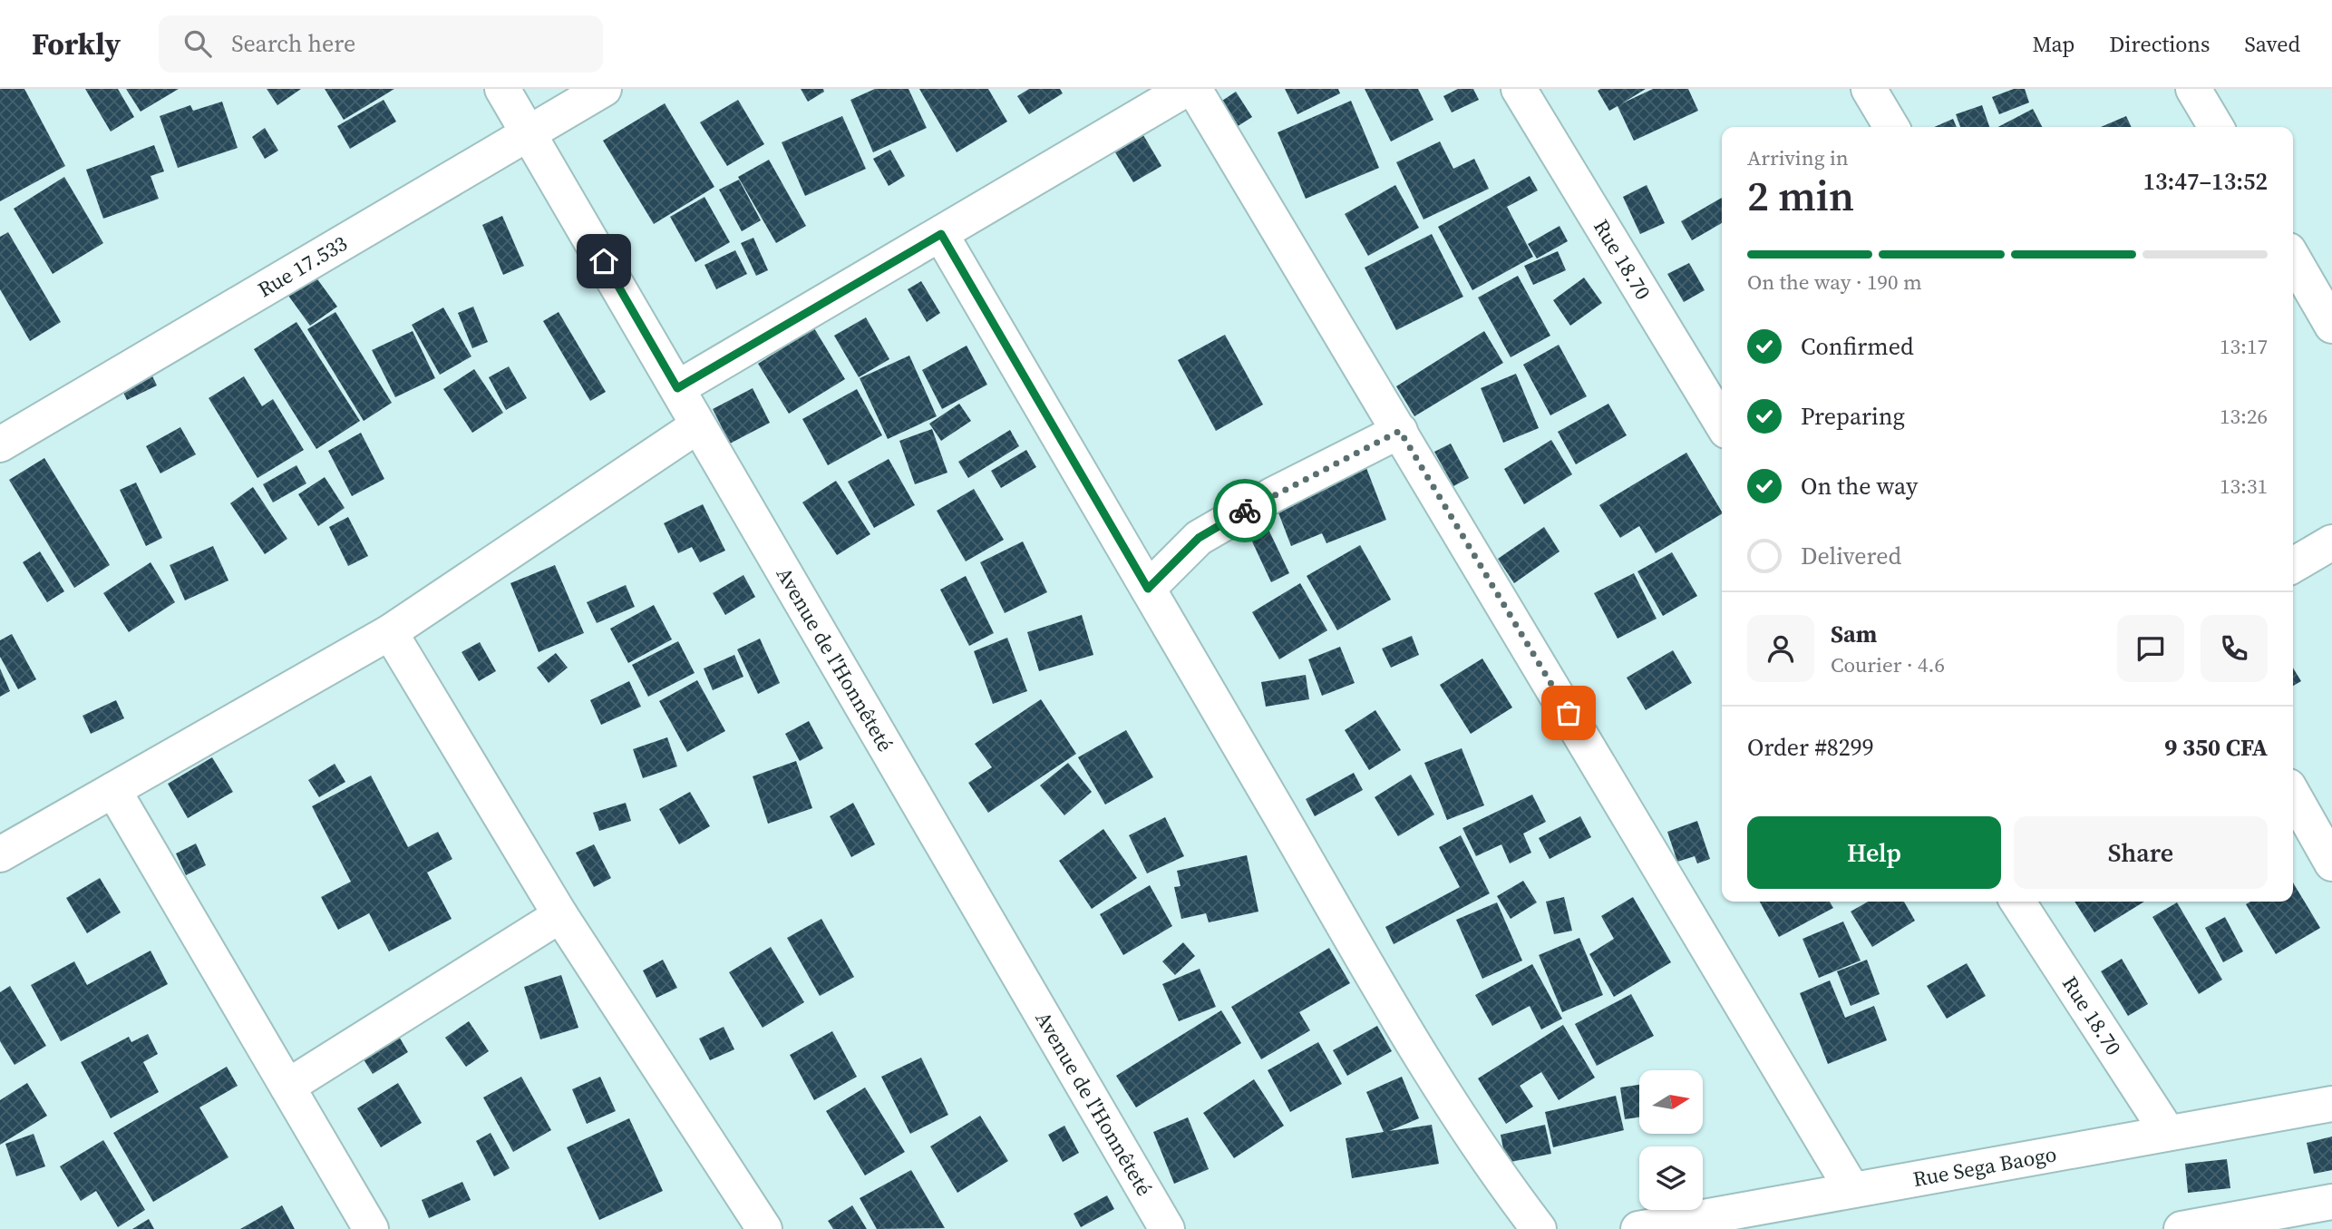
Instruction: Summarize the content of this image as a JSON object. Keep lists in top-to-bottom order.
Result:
{
  "streets": {
    "street": [
      "Rue 18.70",
      "Rue 17.533",
      "Avenue de l'Honnêteté",
      "Rue Sega Baogo"
    ]
  },
  "crossings": [
    ["Rue 18.70", "Rue Sega Baogo"],
    ["Rue 17.533", "Avenue de l'Honnêteté"]
  ],
  "north": "right",
  "page": {
    "header": "Forkly",
    "search": "Search here",
    "nav": ["Map", "Directions", "Saved"],
    "heading": ["2 min", "Arriving in", "13:47–13:52"],
    "panel": [
      "Sam",
      "Courier · 4.6",
      "Order #8299",
      "9 350 CFA"
    ],
    "bar": "On the way · 190 m",
    "list": [
      ["Confirmed", "13:17"],
      ["Preparing", "13:26"],
      ["On the way", "13:31"],
      "Delivered"
    ],
    "buttons": ["Help", "Share"]
  }
}
